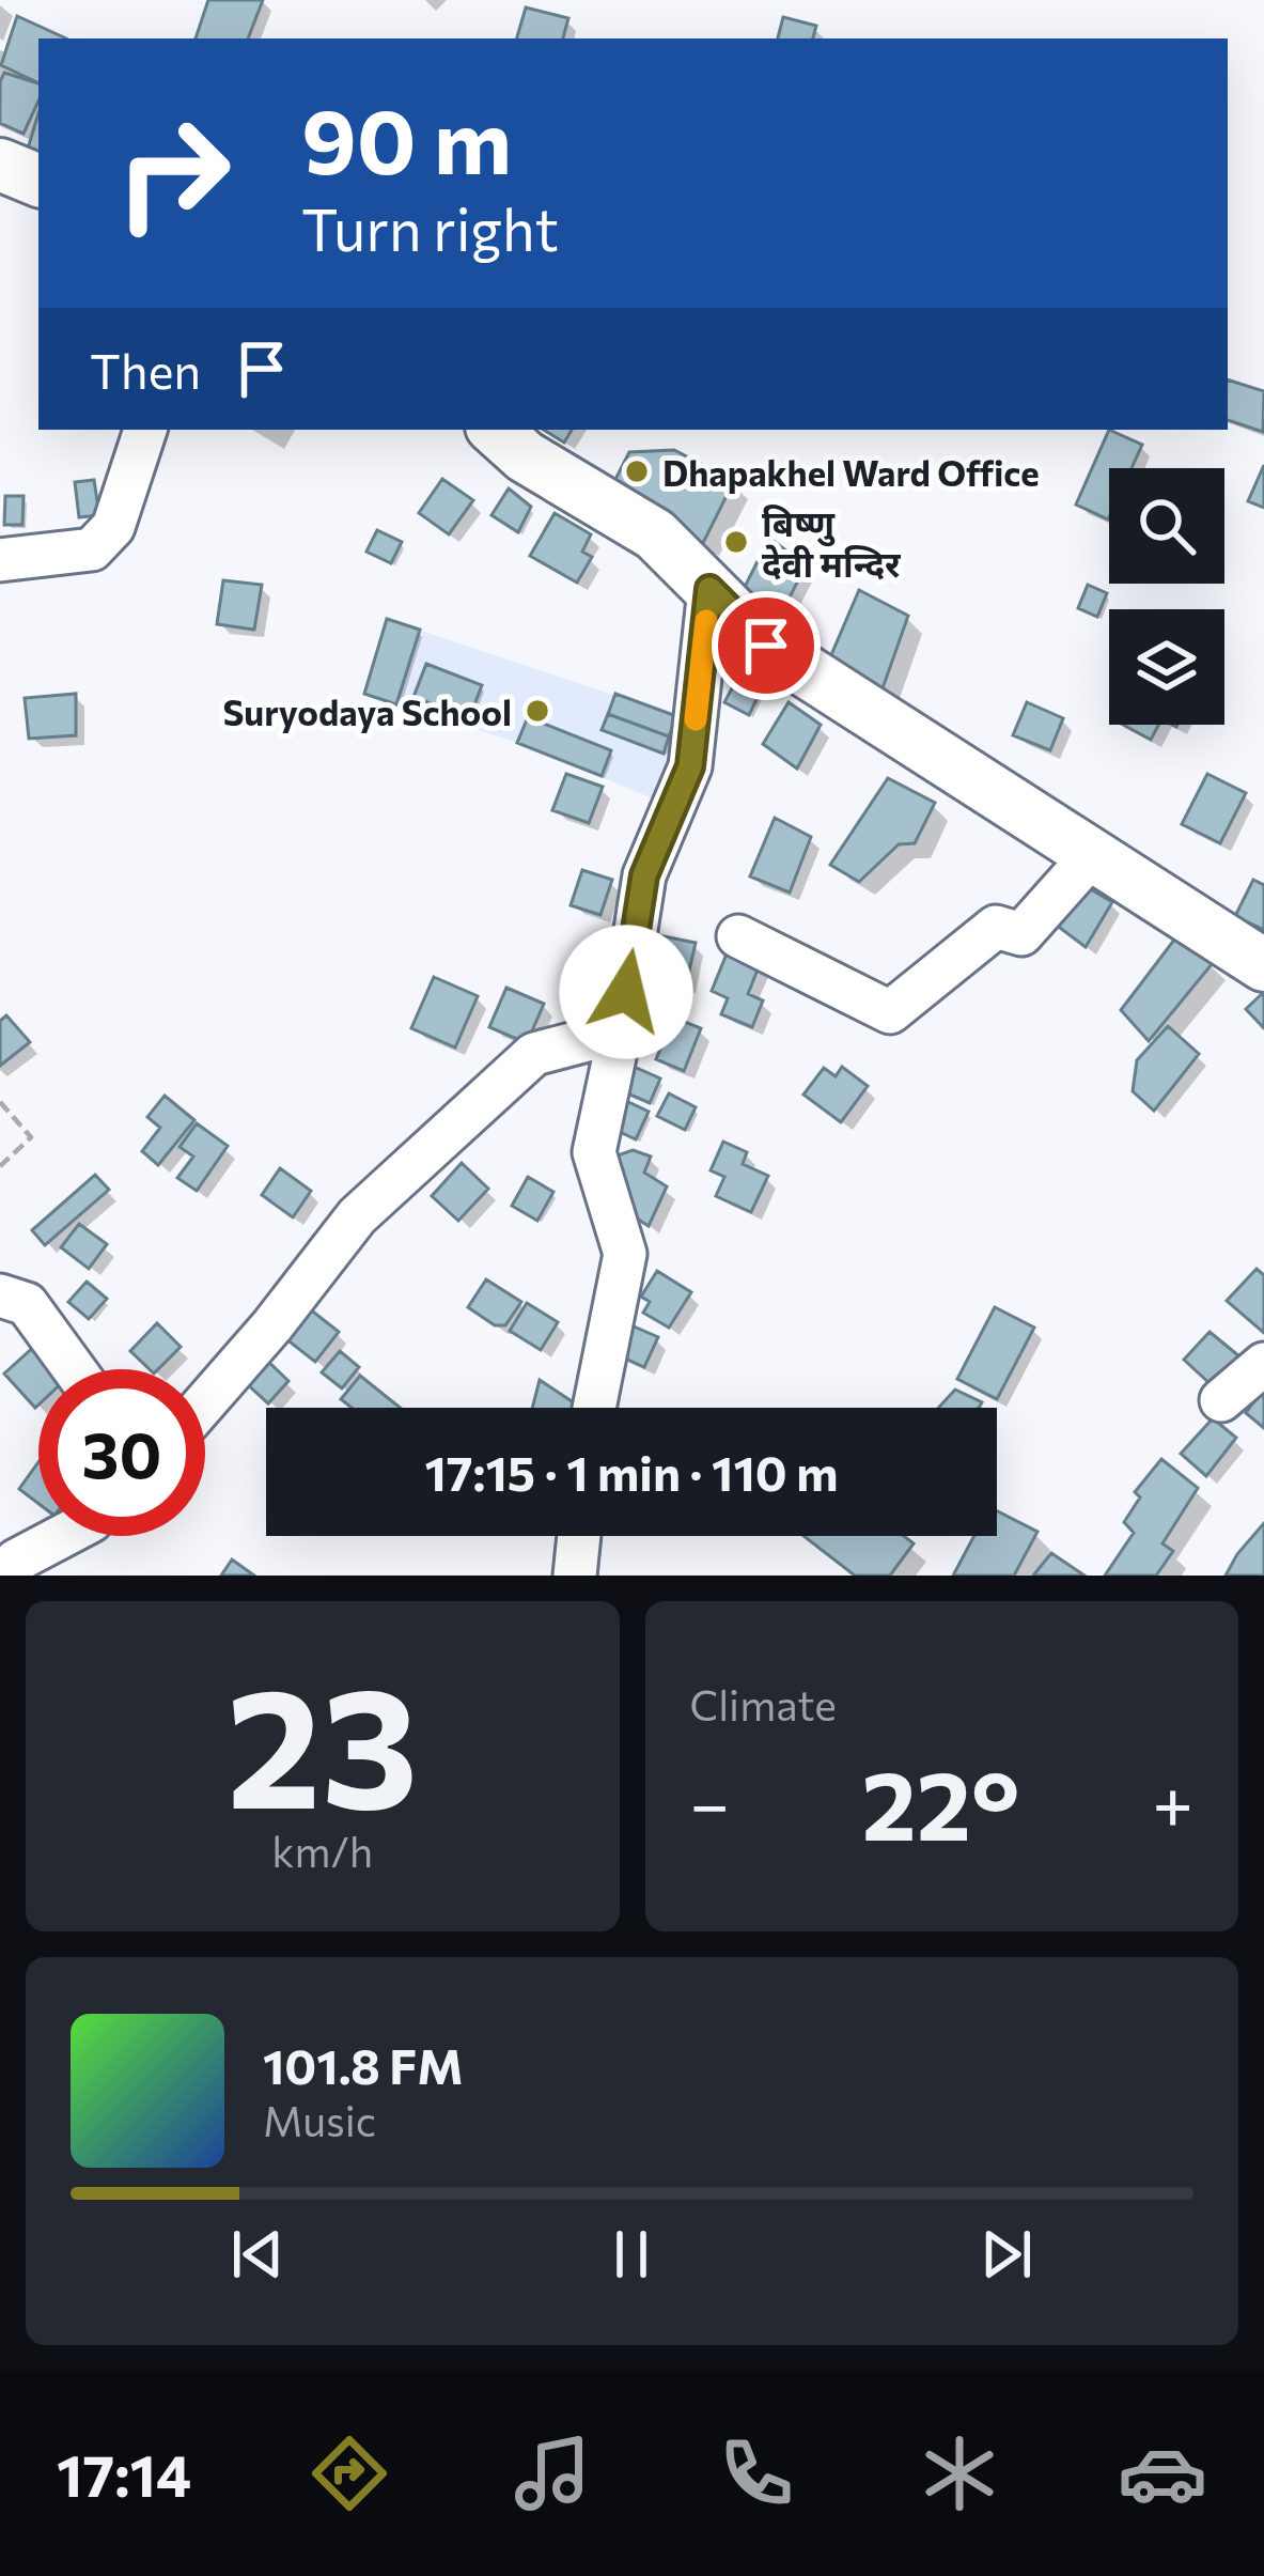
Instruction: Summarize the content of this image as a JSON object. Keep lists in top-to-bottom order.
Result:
{
  "places": ["Dhapakhel Ward Office", "बिष्णु देवी मन्दिर", "Suryodaya School"],
  "page": {
    "turn": ["90 m", "Turn right"],
    "then": "Then",
    "limit": "30",
    "trip": "17:15 · 1 min · 110 m",
    "tile": [
      ["23", "km/h"],
      "Climate"
    ],
    "heat": ["−", "22°", "+"],
    "song": ["101.8 FM", "Music"],
    "tabs": "17:14"
  }
}
